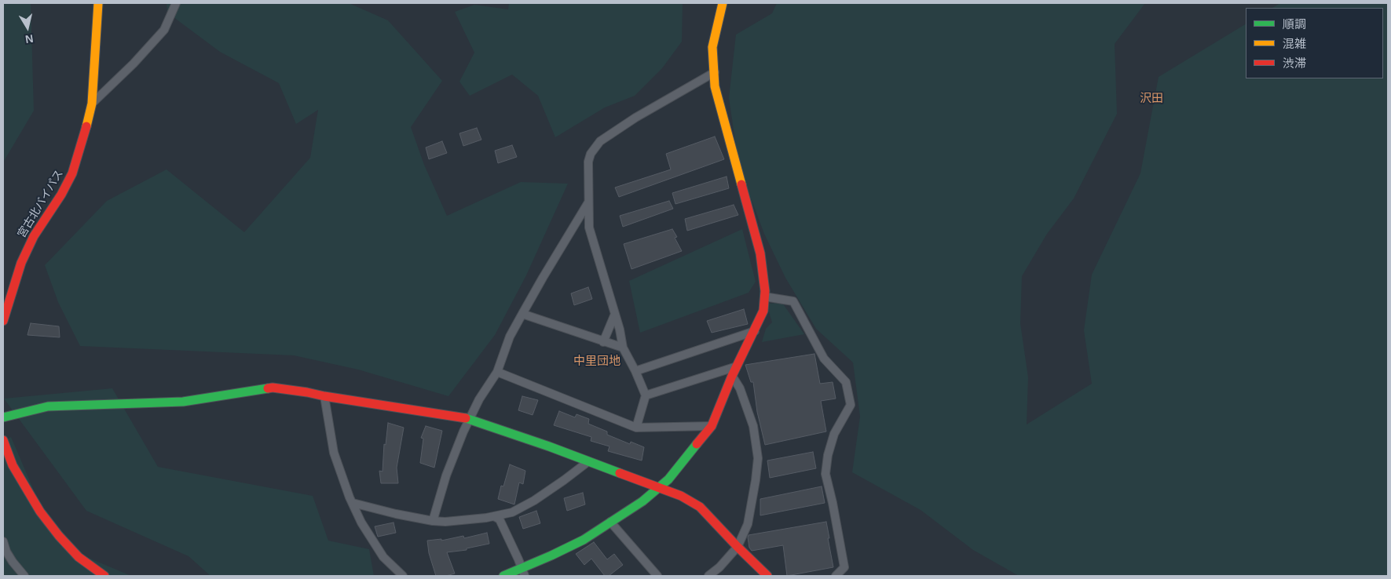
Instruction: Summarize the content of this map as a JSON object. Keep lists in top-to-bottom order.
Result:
{
  "streets": {
    "main road": ["宮古北バイパス"]
  },
  "districts": ["沢田", "中里団地"],
  "legend": ["順調", "混雑", "渋滞"],
  "north": "bottom"
}
